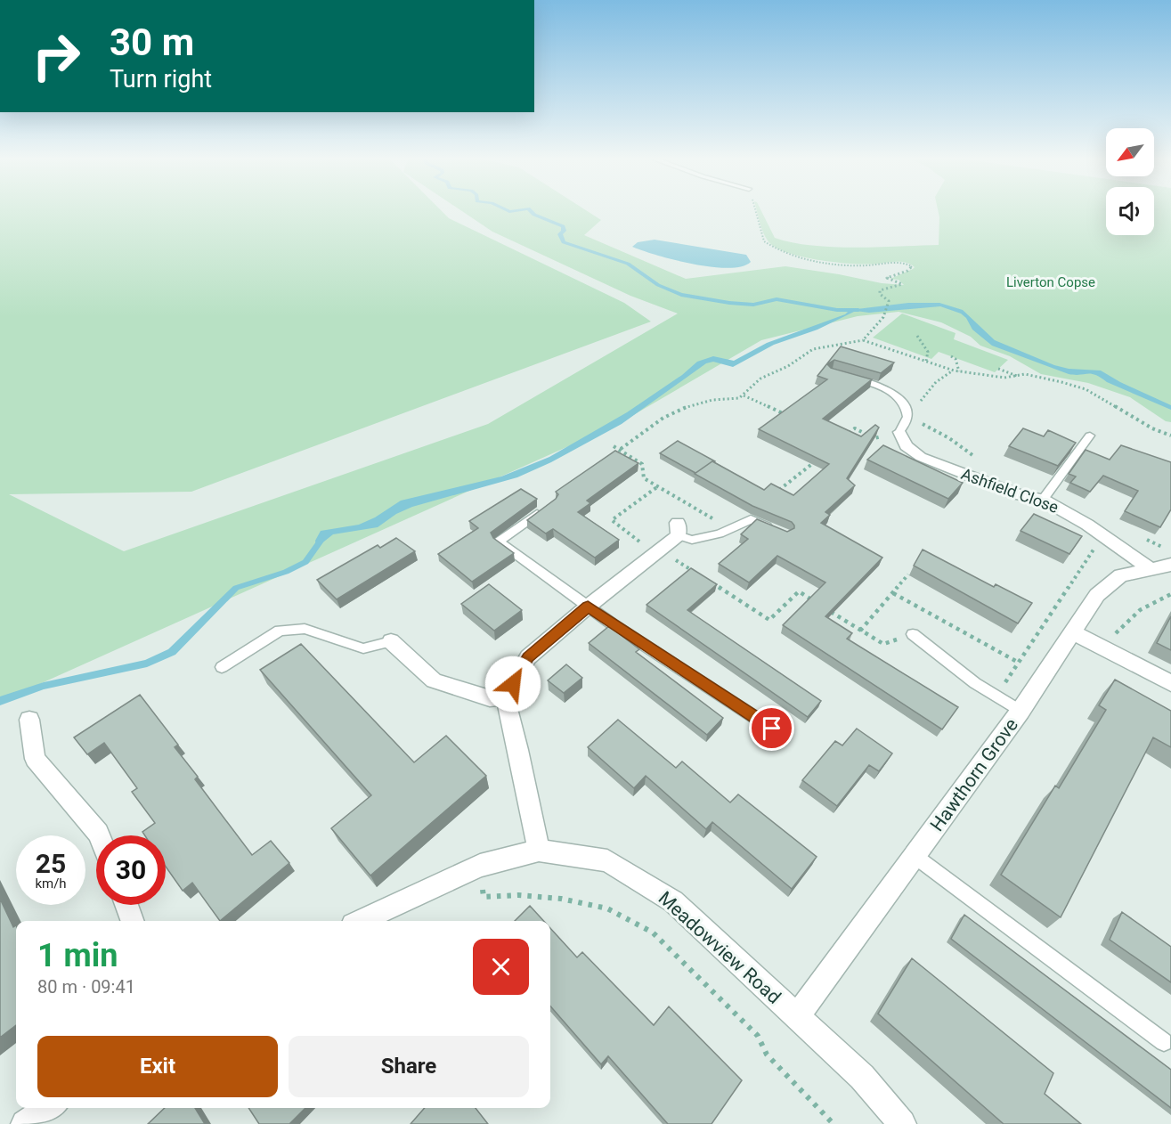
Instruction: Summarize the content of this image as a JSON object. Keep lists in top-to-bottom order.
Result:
{
  "streets": {
    "street": ["Ashfield Close", "Hawthorn Grove", "Meadowview Road"]
  },
  "crossings": [
    ["Ashfield Close", "Hawthorn Grove"],
    ["Hawthorn Grove", "Meadowview Road"]
  ],
  "parks": ["Liverton Copse"],
  "north": "bottom left",
  "page": {
    "turn": ["30 m", "Turn right"],
    "speed": "25 km/h",
    "limit": "30",
    "heading": ["1 min", "80 m · 09:41"],
    "buttons": ["Exit", "Share"]
  }
}
